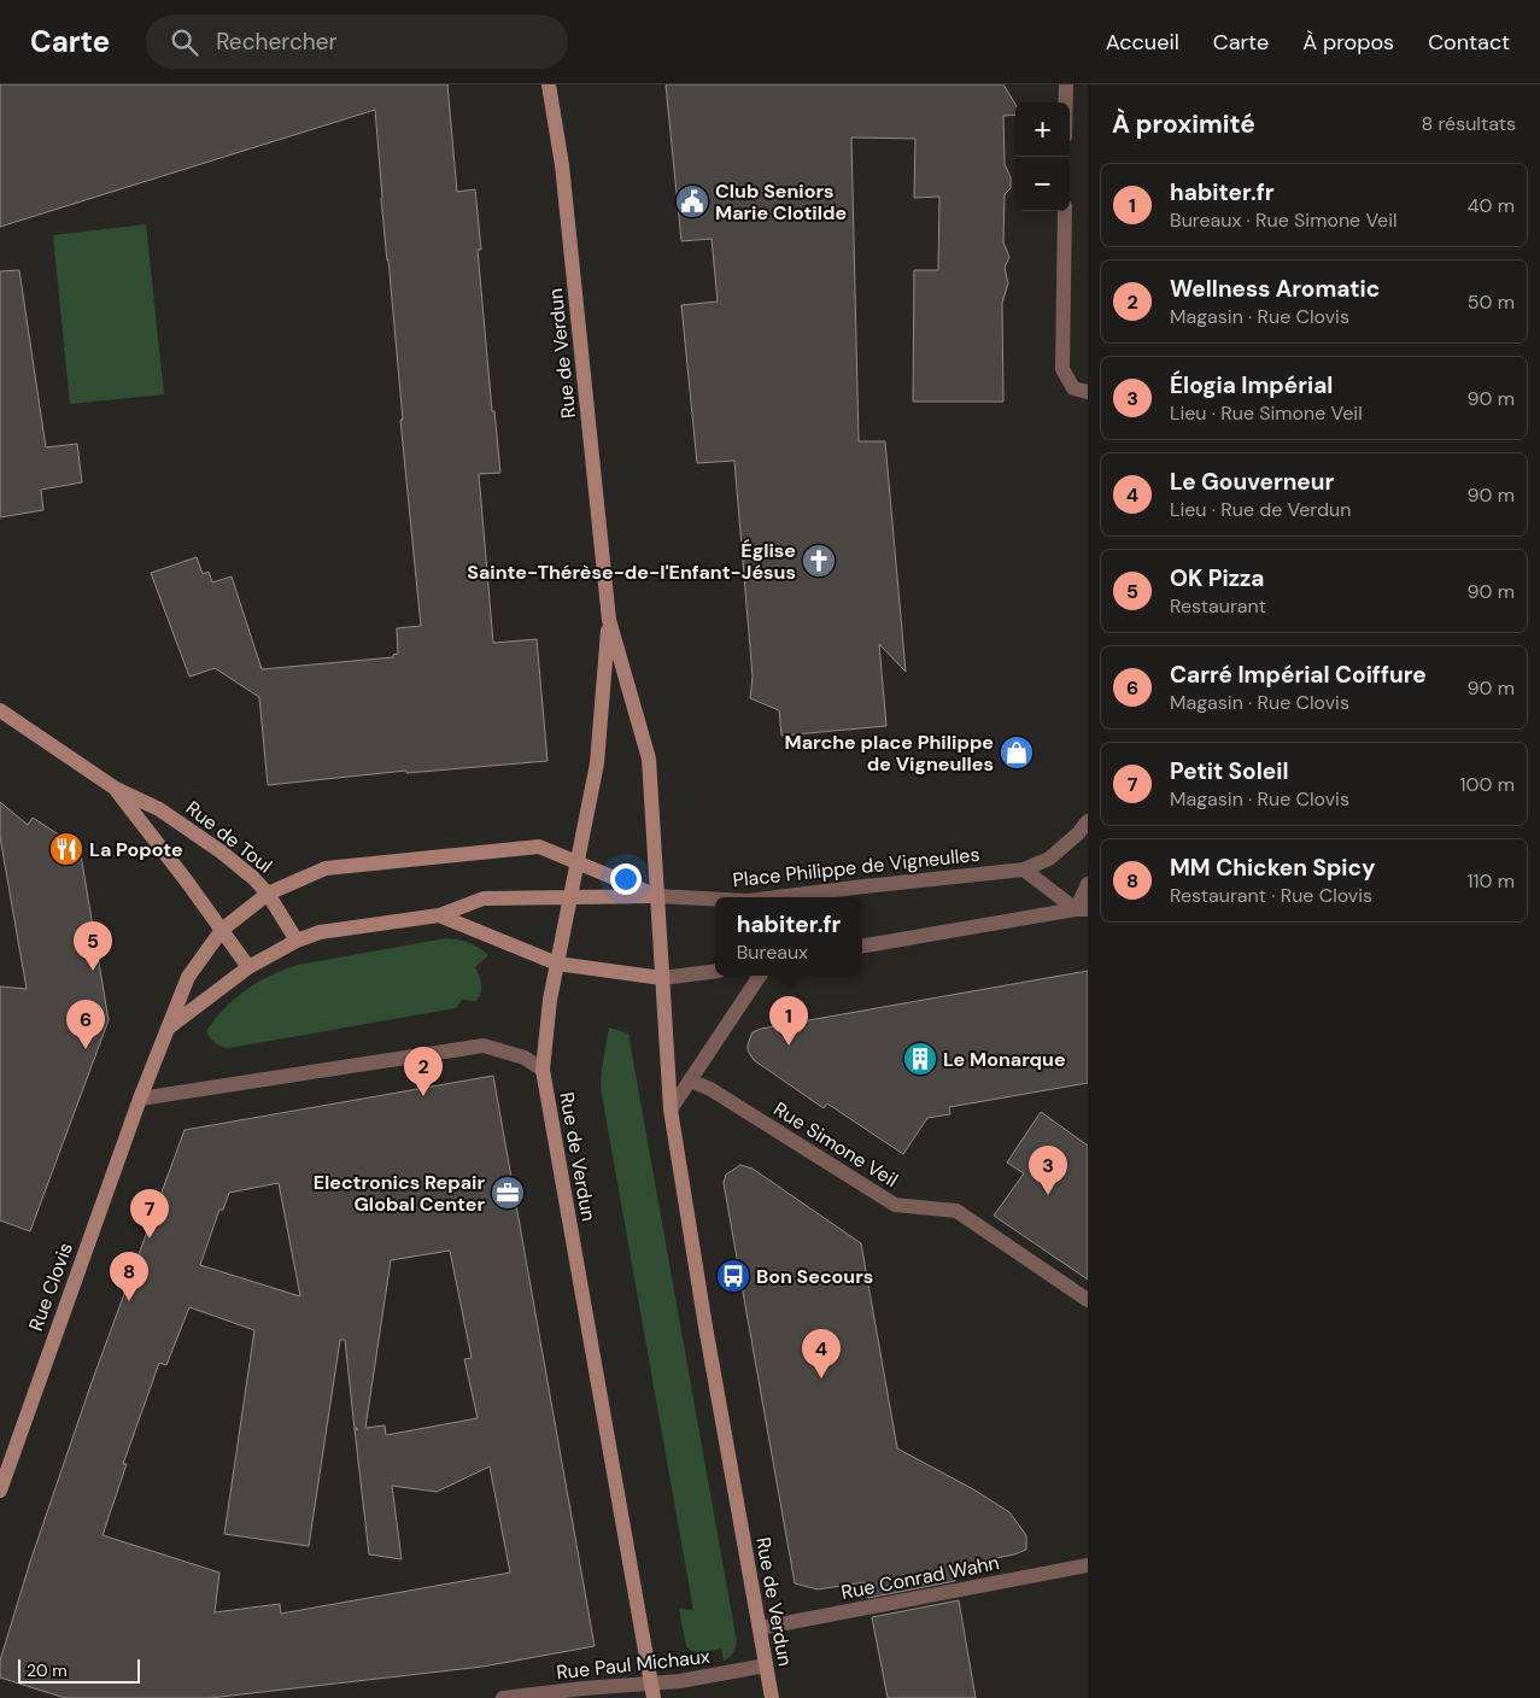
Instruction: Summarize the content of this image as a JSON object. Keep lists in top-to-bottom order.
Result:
{
  "streets": {
    "main road": ["Rue de Verdun", "Rue de Toul", "Rue Clovis"],
    "street": [
      "Place Philippe de Vigneulles",
      "Rue Simone Veil",
      "Rue Conrad Wahn",
      "Rue Paul Michaux"
    ]
  },
  "crossings": [
    ["Rue de Verdun", "Place Philippe de Vigneulles"],
    ["Rue de Verdun", "Rue Clovis"],
    ["Rue de Verdun", "Rue Conrad Wahn"],
    ["Rue de Verdun", "Rue Paul Michaux"],
    ["Rue de Toul", "Rue Clovis"],
    ["Place Philippe de Vigneulles", "Rue Clovis"]
  ],
  "places": {
    "public building": ["Club Seniors Marie Clotilde"],
    "church": ["Église Sainte-Thérèse-de-l'Enfant-Jésus"],
    "shop": ["Marche place Philippe de Vigneulles"],
    "restaurant": ["La Popote"],
    "building": ["Le Monarque"],
    "office": ["Electronics Repair Global Center"],
    "bus stop": ["Bon Secours"]
  },
  "scale_bar": "20 m",
  "page": {
    "header": "Carte",
    "search": "Rechercher",
    "nav": [
      "Accueil",
      "Carte",
      "À propos",
      "Contact"
    ],
    "heading": ["À proximité", "8 résultats"],
    "map_buttons": ["+", "−"],
    "list": [
      {
        "mark": "1",
        "name": "habiter.fr",
        "note": "Bureaux · Rue Simone Veil",
        "value": "40 m"
      },
      {
        "mark": "2",
        "name": "Wellness Aromatic",
        "note": "Magasin · Rue Clovis",
        "value": "50 m"
      },
      {
        "mark": "3",
        "name": "Élogia Impérial",
        "note": "Lieu · Rue Simone Veil",
        "value": "90 m"
      },
      {
        "mark": "4",
        "name": "Le Gouverneur",
        "note": "Lieu · Rue de Verdun",
        "value": "90 m"
      },
      {
        "mark": "5",
        "name": "OK Pizza",
        "note": "Restaurant",
        "value": "90 m"
      },
      {
        "mark": "6",
        "name": "Carré Impérial Coiffure",
        "note": "Magasin · Rue Clovis",
        "value": "90 m"
      },
      {
        "mark": "7",
        "name": "Petit Soleil",
        "note": "Magasin · Rue Clovis",
        "value": "100 m"
      },
      {
        "mark": "8",
        "name": "MM Chicken Spicy",
        "note": "Restaurant · Rue Clovis",
        "value": "110 m"
      }
    ],
    "popup": ["habiter.fr", "Bureaux"],
    "pins": [
      "5",
      "1",
      "6",
      "2",
      "3",
      "7",
      "8",
      "4"
    ],
    "scale": "20 m"
  }
}
